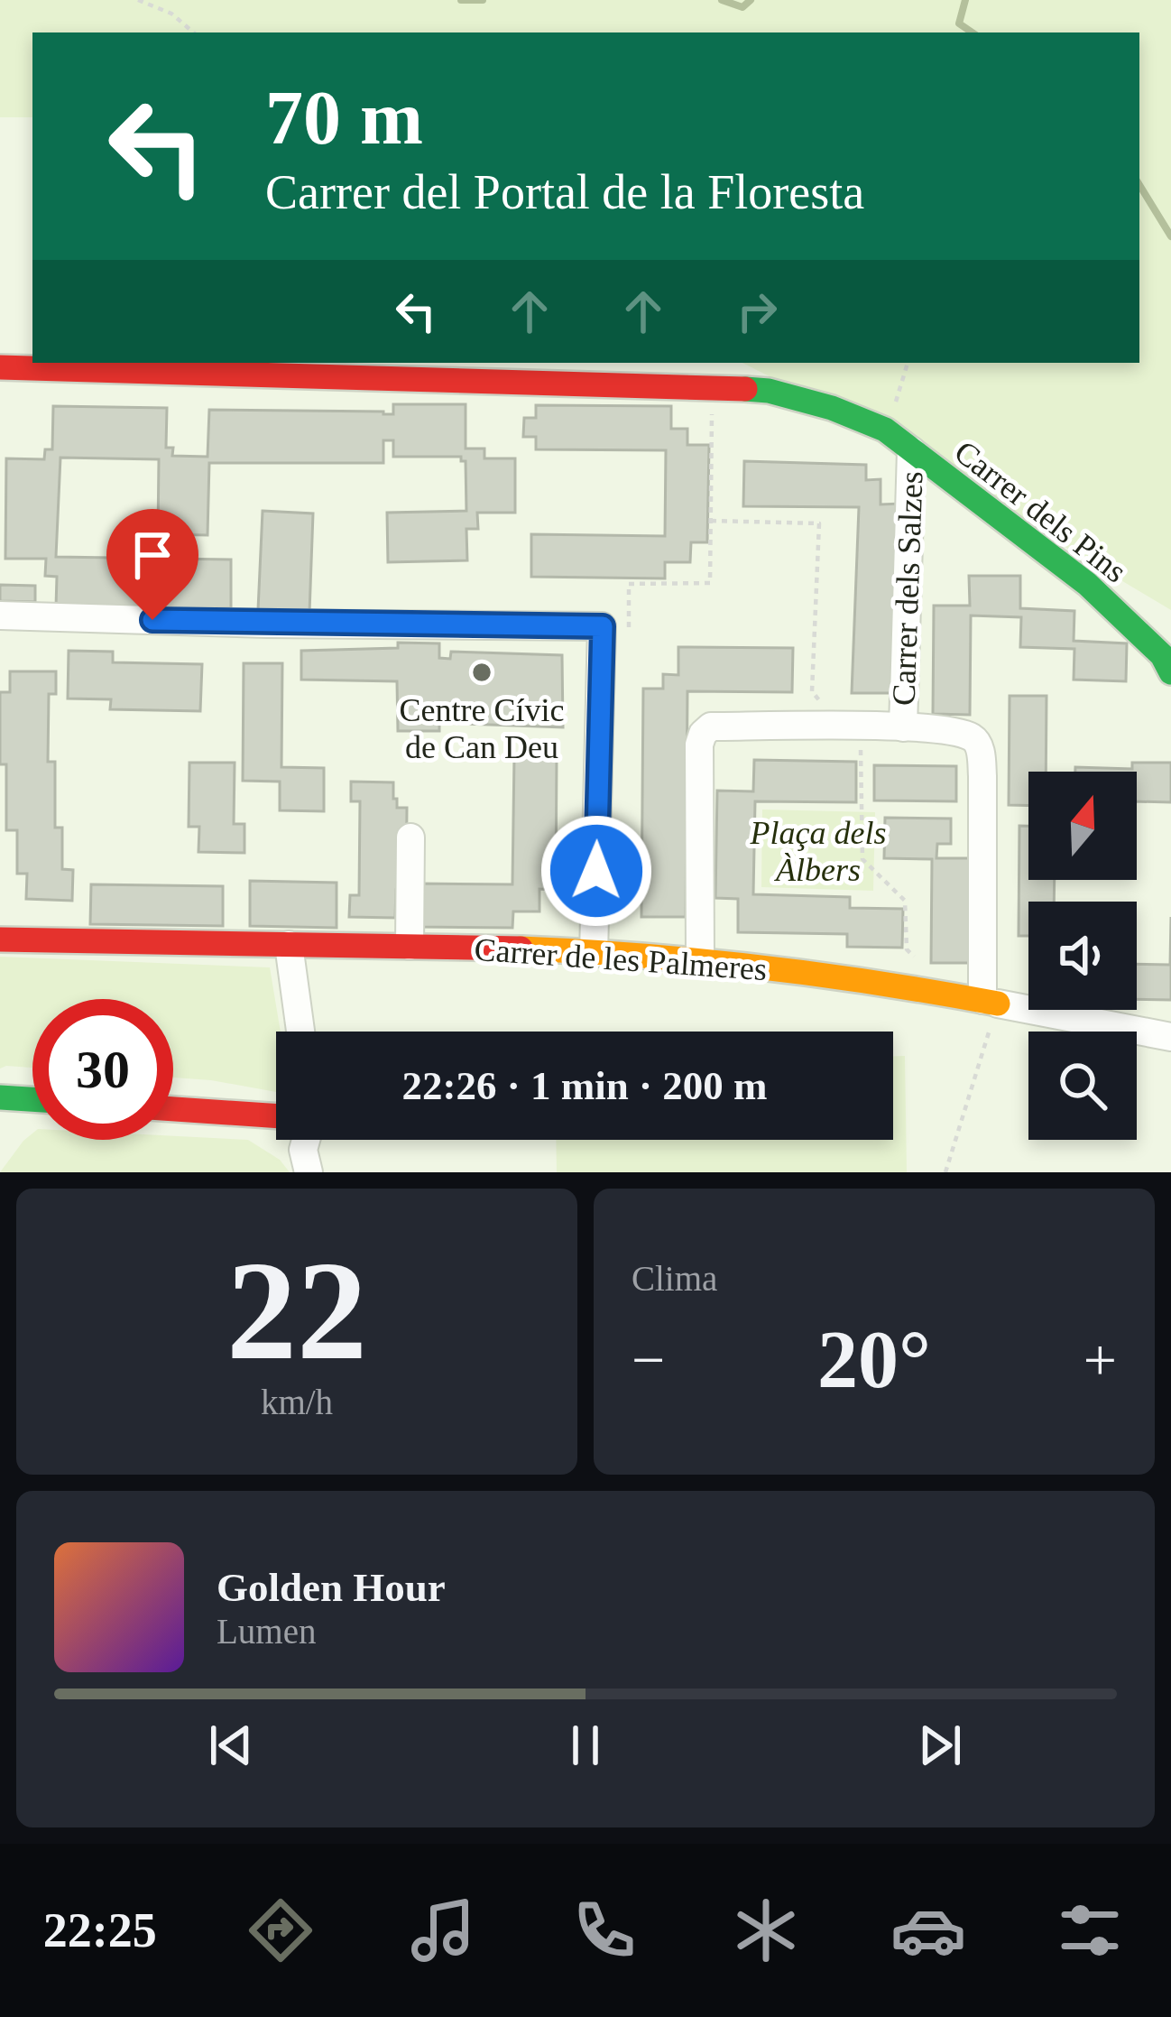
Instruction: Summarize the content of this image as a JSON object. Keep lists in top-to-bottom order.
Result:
{
  "streets": {
    "street": ["Carrer dels Pins", "Carrer dels Salzes", "Carrer de les Palmeres"]
  },
  "crossings": [
    ["Carrer dels Pins", "Carrer dels Salzes"]
  ],
  "parks": ["Plaça dels Àlbers"],
  "places": ["Centre Cívic de Can Deu"],
  "north": "top",
  "page": {
    "turn": ["70 m", "Carrer del Portal de la Floresta"],
    "limit": "30",
    "trip": "22:26 · 1 min · 200 m",
    "tile": [
      ["22", "km/h"],
      "Clima"
    ],
    "heat": ["−", "20°", "+"],
    "song": ["Golden Hour", "Lumen"],
    "tabs": "22:25"
  }
}
